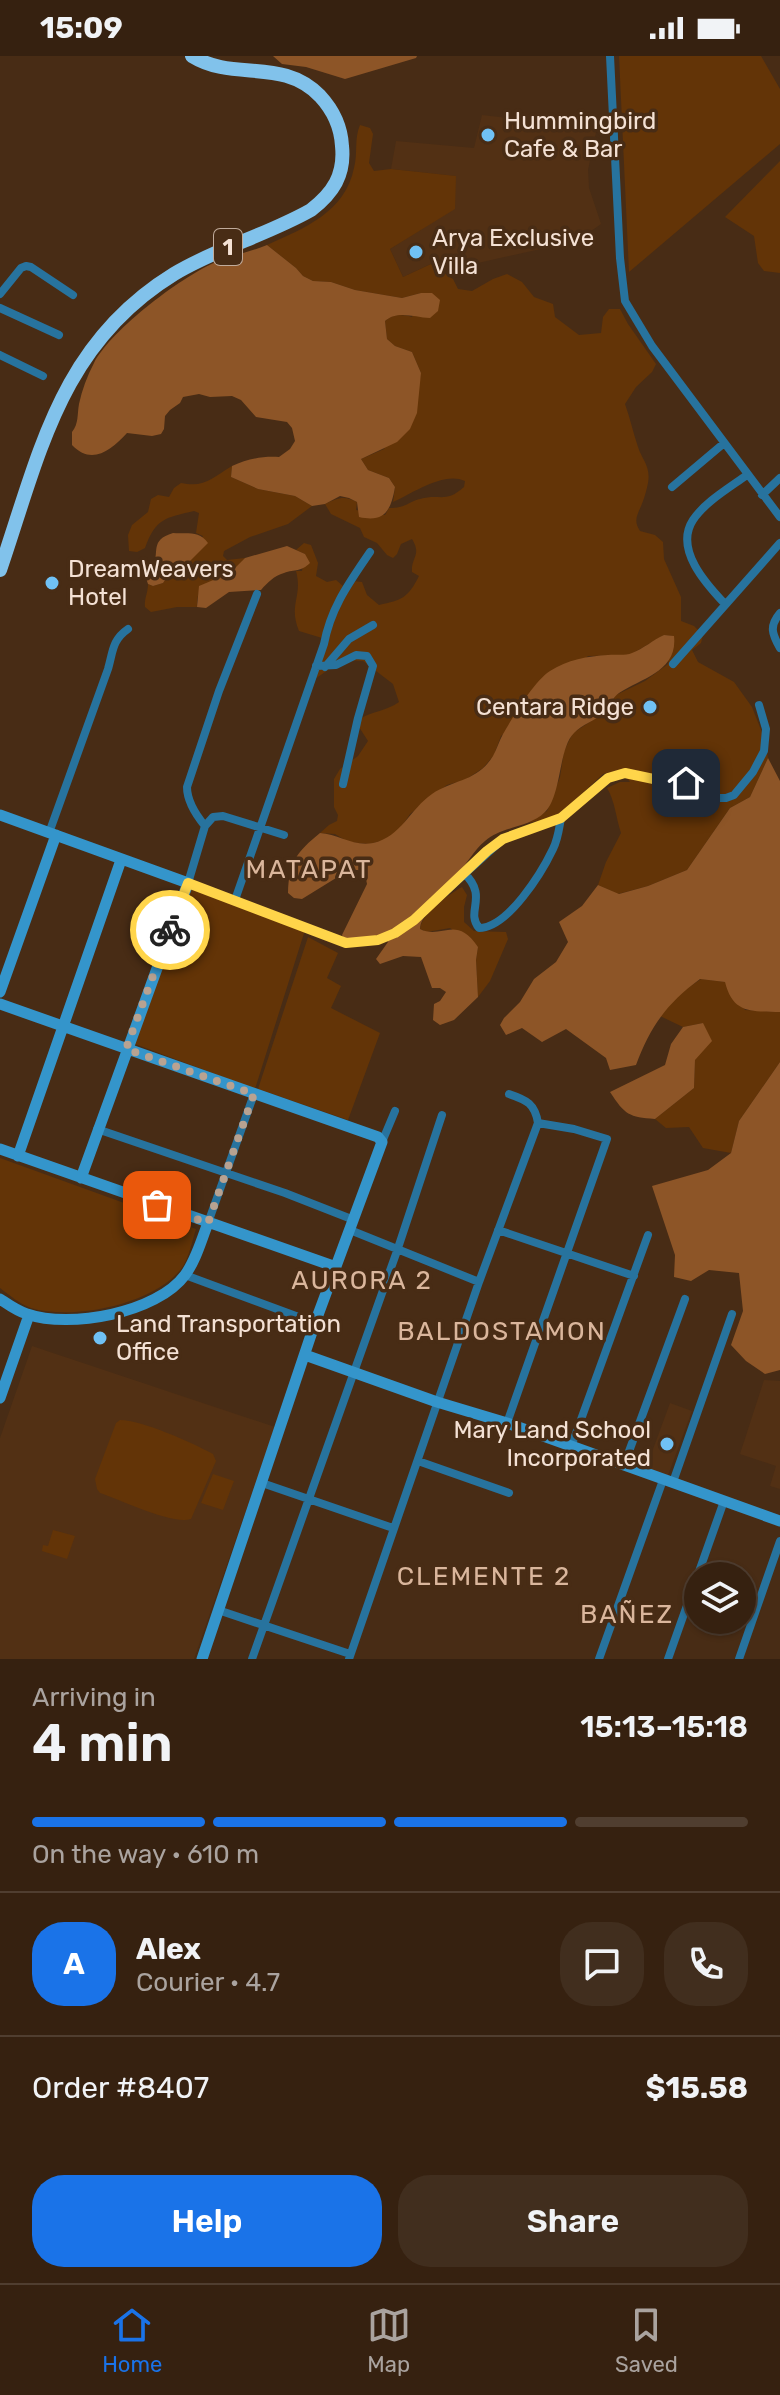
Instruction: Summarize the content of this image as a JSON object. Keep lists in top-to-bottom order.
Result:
{
  "streets": {
    "highway": ["1"]
  },
  "districts": [
    "MATAPAT",
    "AURORA 2",
    "BALDOSTAMON",
    "CLEMENTE 2",
    "BAÑEZ"
  ],
  "places": [
    "Hummingbird Cafe & Bar",
    "Arya Exclusive Villa",
    "DreamWeavers Hotel",
    "Centara Ridge",
    "Land Transportation Office",
    "Mary Land School Incorporated"
  ],
  "page": {
    "status": "15:09",
    "heading": ["4 min", "Arriving in", "15:13–15:18"],
    "panel": [
      "Alex",
      "Courier · 4.7",
      "Order #8407",
      "$15.58"
    ],
    "bar": "On the way · 610 m",
    "round": "A",
    "buttons": ["Help", "Share"],
    "tabs": ["Home", "Map", "Saved"]
  }
}
